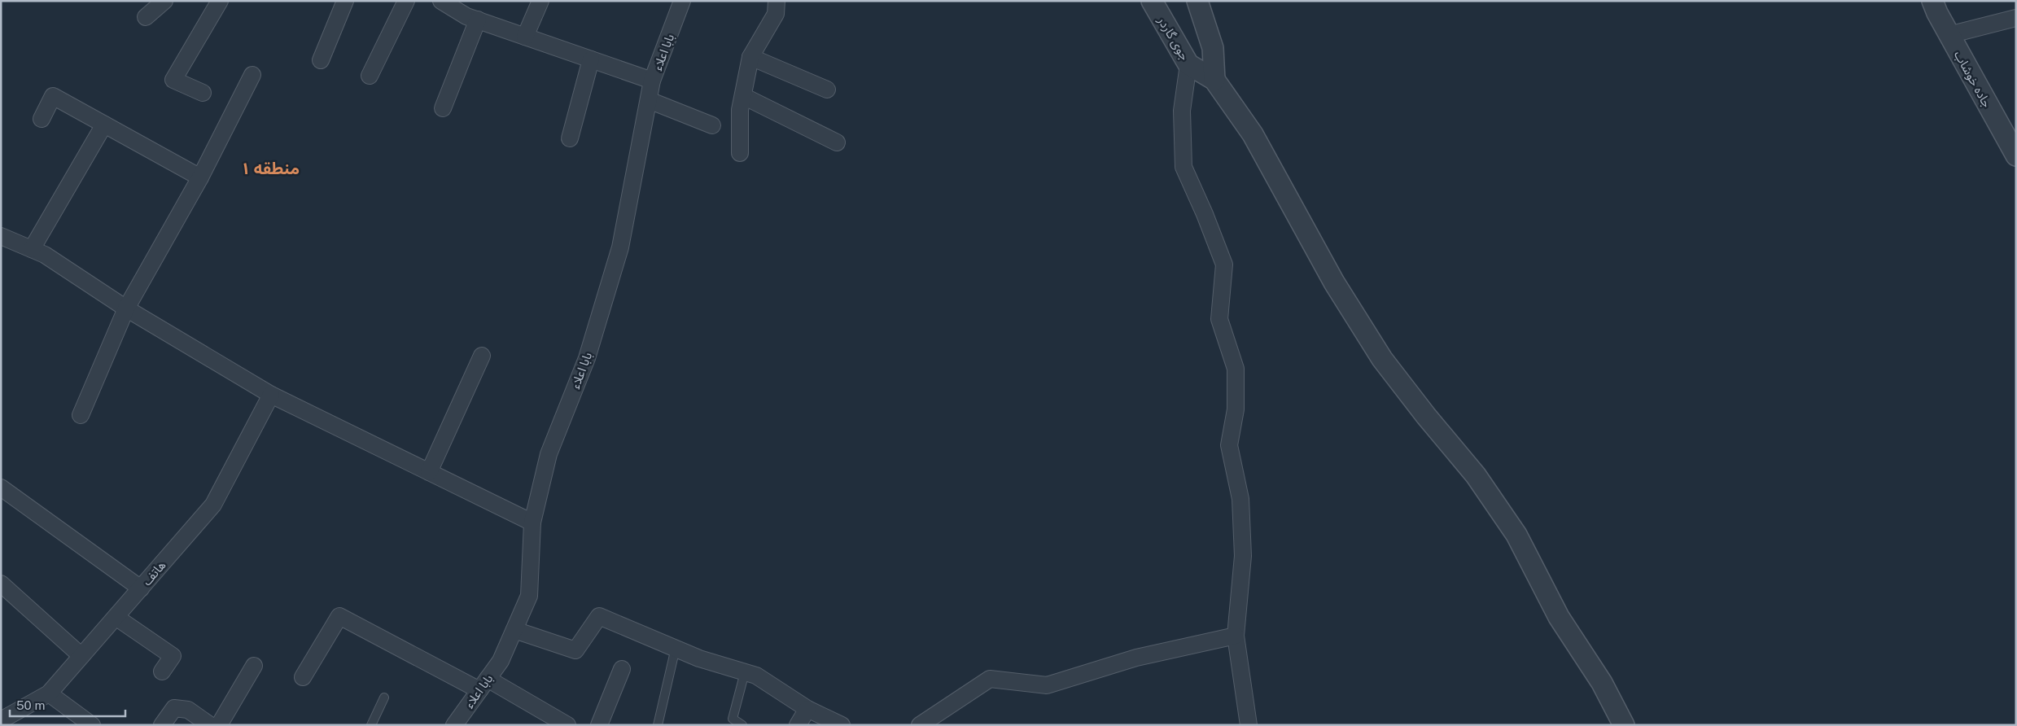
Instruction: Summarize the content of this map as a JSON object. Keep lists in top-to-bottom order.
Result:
{
  "streets": {
    "street": [
      "جوی گاردر",
      "بابا اعلاء",
      "جاده خوشاب",
      "هاتف"
    ]
  },
  "districts": ["منطقه ۱"],
  "scale_bar": "50 m"
}
